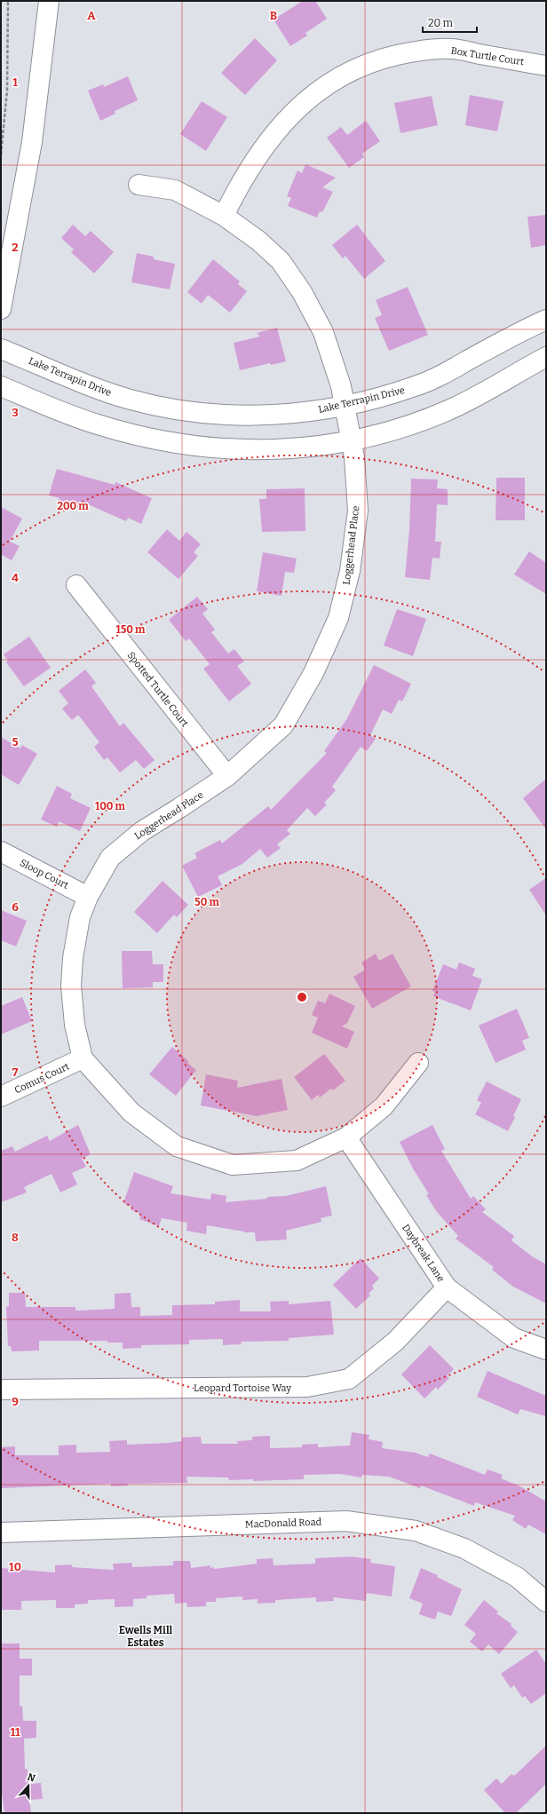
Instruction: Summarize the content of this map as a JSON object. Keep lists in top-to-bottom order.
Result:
{
  "streets": {
    "street": [
      "Box Turtle Court",
      "Lake Terrapin Drive",
      "Loggerhead Place",
      "Spotted Turtle Court",
      "Sloop Court",
      "Comus Court",
      "Daybreak Lane",
      "Leopard Tortoise Way",
      "MacDonald Road"
    ]
  },
  "crossings": [
    ["Box Turtle Court", "Loggerhead Place"],
    ["Lake Terrapin Drive", "Loggerhead Place"],
    ["Loggerhead Place", "Spotted Turtle Court"],
    ["Loggerhead Place", "Sloop Court"],
    ["Loggerhead Place", "Comus Court"],
    ["Loggerhead Place", "Daybreak Lane"],
    ["Daybreak Lane", "Leopard Tortoise Way"]
  ],
  "districts": ["Ewells Mill Estates"],
  "scale_bar": "20 m",
  "north": "top",
  "grid": {
    "columns": ["A", "B"],
    "rows": [
      "1",
      "2",
      "3",
      "4",
      "5",
      "6",
      "7",
      "8",
      "9",
      "10",
      "11"
    ]
  },
  "rings": [
    "200 m",
    "150 m",
    "100 m",
    "50 m"
  ]
}
